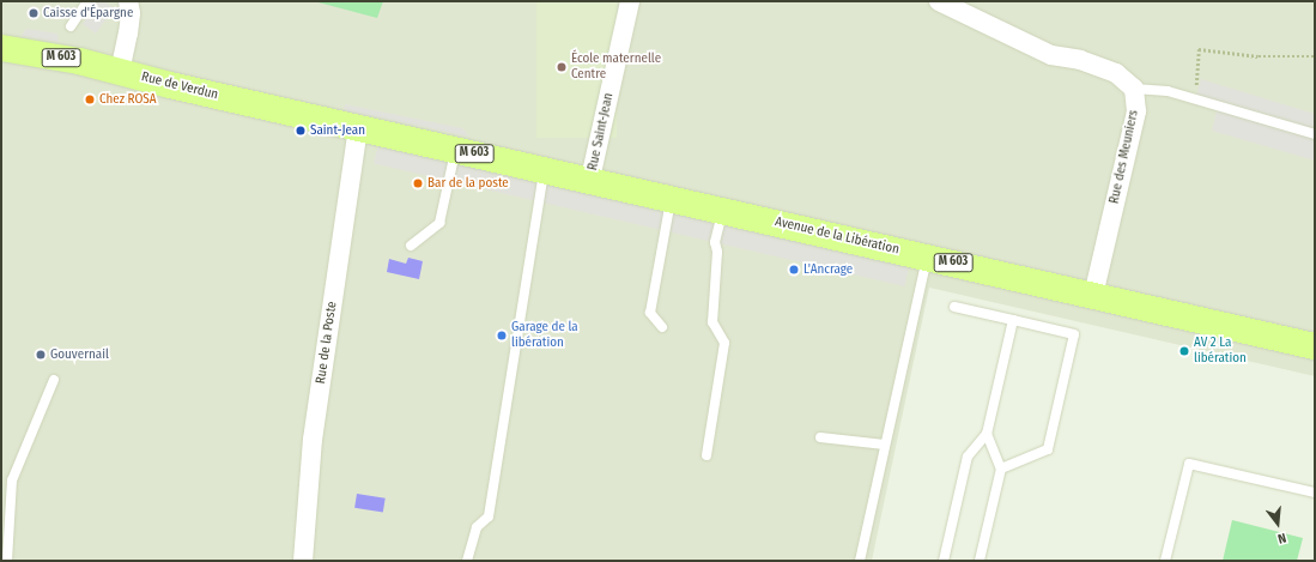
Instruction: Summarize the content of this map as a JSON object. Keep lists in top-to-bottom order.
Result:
{
  "streets": {
    "main road": ["M 603", "Rue de Verdun", "Avenue de la Libération"],
    "street": ["Rue Saint-Jean", "Rue des Meuniers", "Rue de la Poste"]
  },
  "crossings": [
    ["Rue de Verdun", "Avenue de la Libération"],
    ["Rue de Verdun", "Rue de la Poste"],
    ["Rue Saint-Jean", "Avenue de la Libération"],
    ["Rue des Meuniers", "Avenue de la Libération"],
    ["Avenue de la Libération", "Rue de la Poste"]
  ],
  "places": [
    "Caisse d'Épargne",
    "École maternelle Centre",
    "Chez ROSA",
    "Saint-Jean",
    "Bar de la poste",
    "L'Ancrage",
    "Garage de la libération",
    "AV 2 La libération",
    "Gouvernail"
  ],
  "north": "bottom"
}
